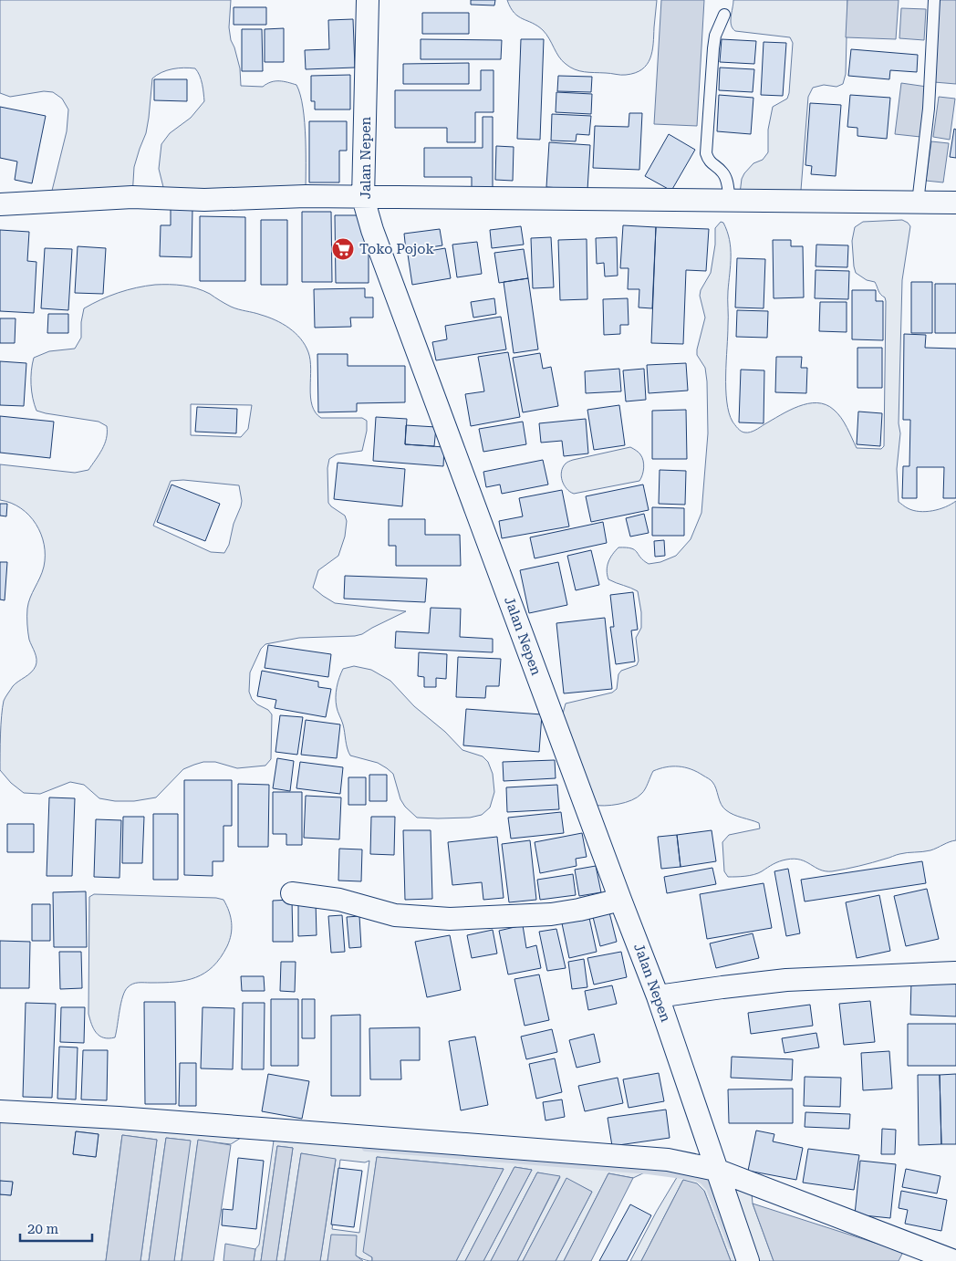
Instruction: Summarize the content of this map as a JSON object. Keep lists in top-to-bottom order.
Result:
{
  "streets": {
    "street": ["Jalan Nepen"]
  },
  "places": {
    "supermarket": ["Toko Pojok"]
  },
  "scale_bar": "20 m"
}
